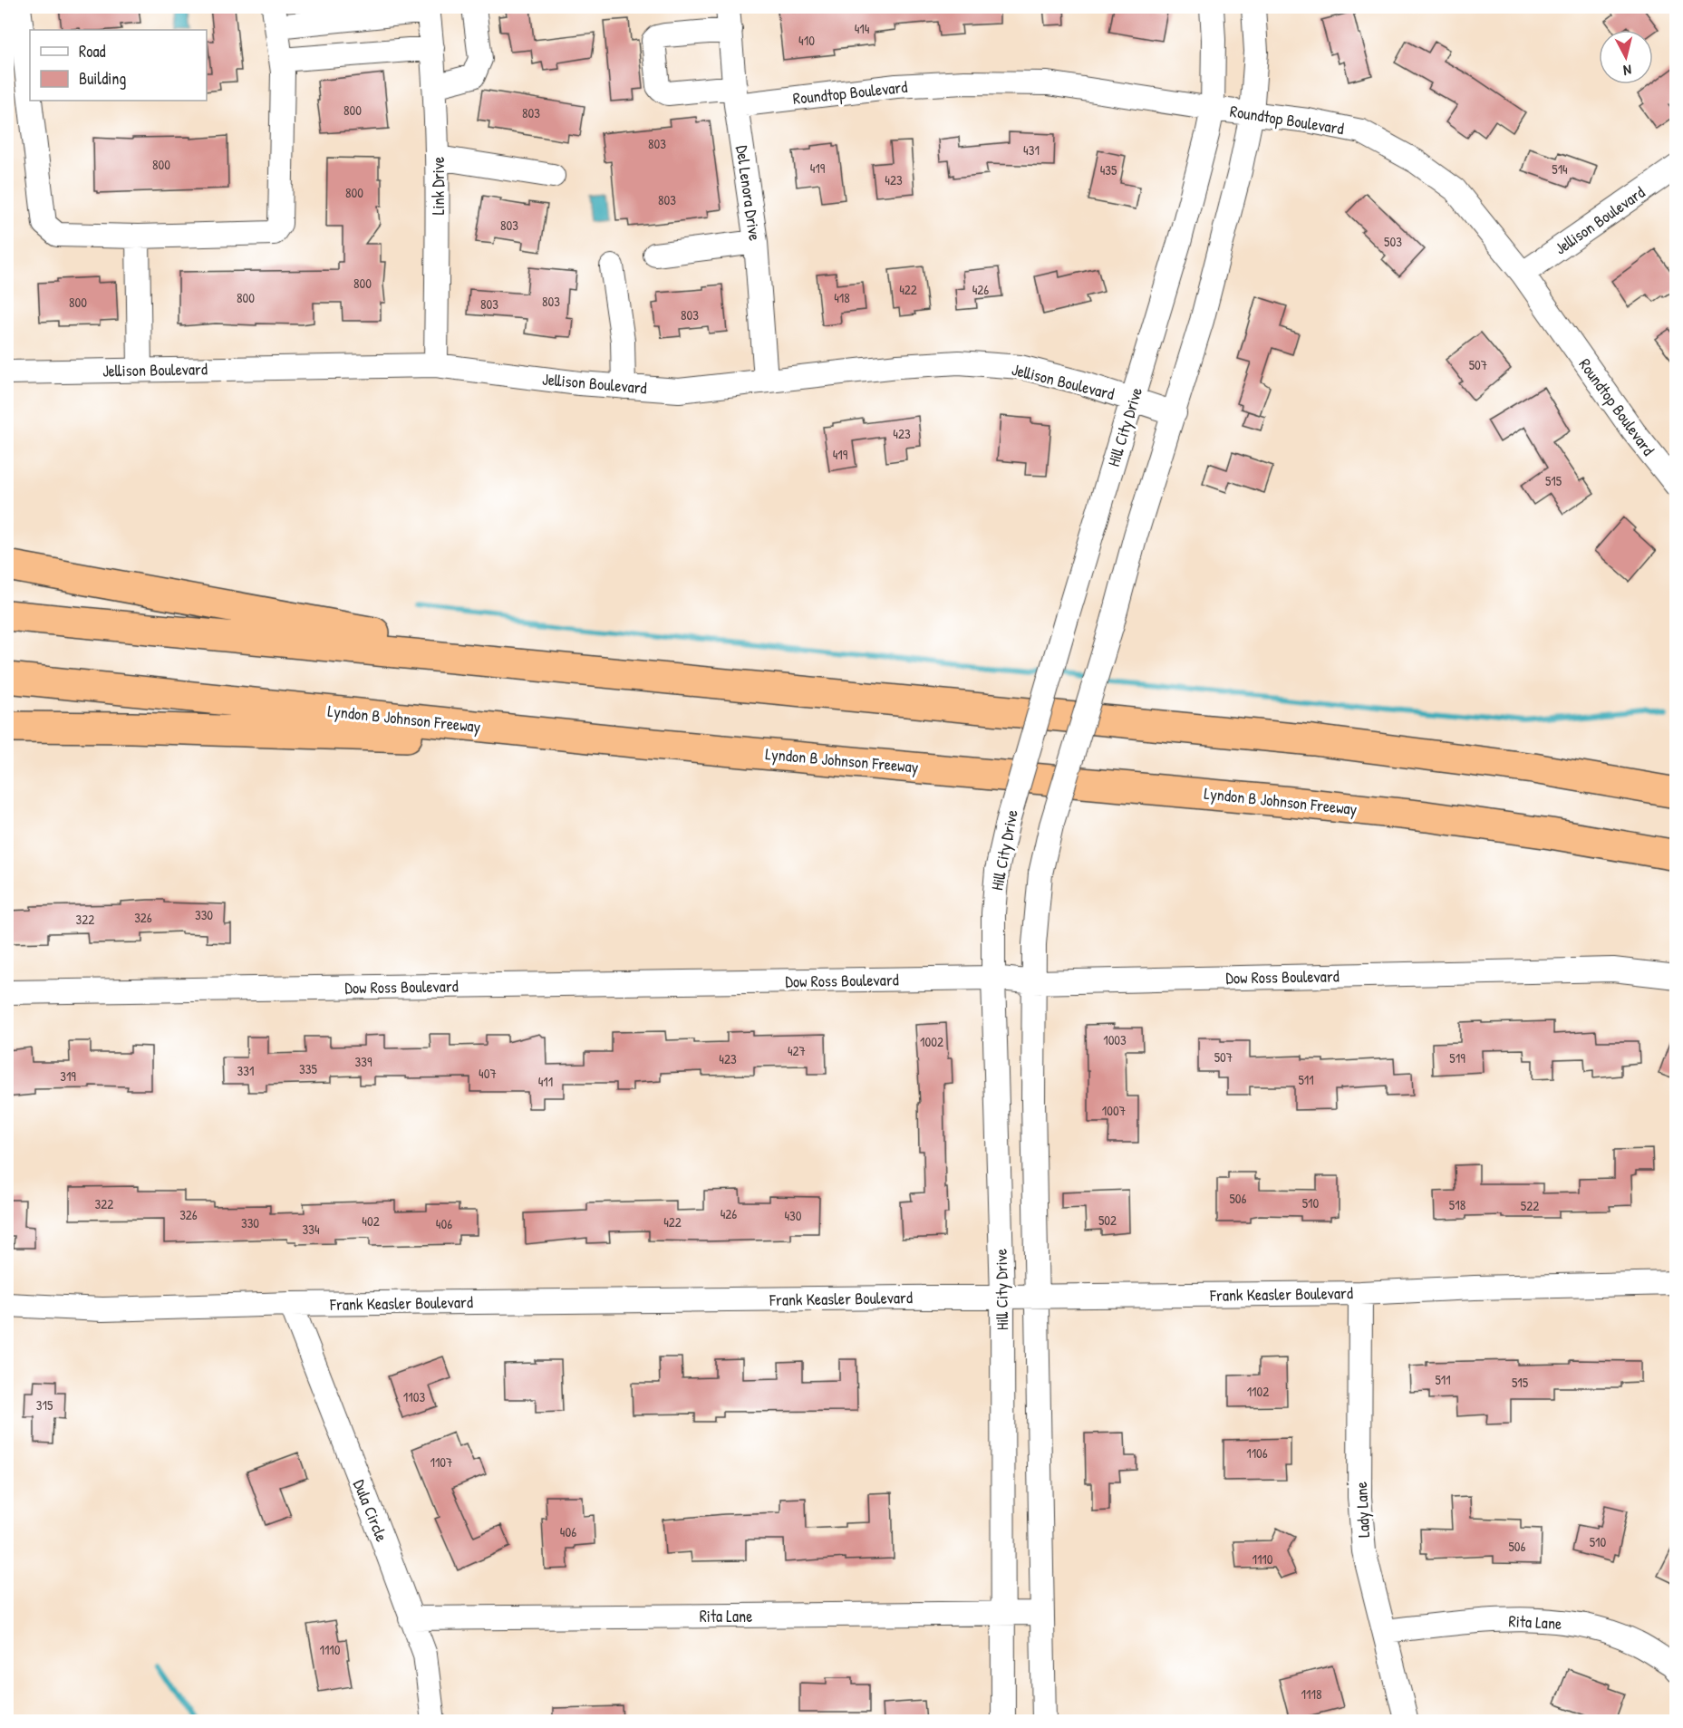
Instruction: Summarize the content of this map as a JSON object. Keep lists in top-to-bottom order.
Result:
{
  "streets": {
    "highway": ["Lyndon B Johnson Freeway"],
    "street": [
      "Roundtop Boulevard",
      "Link Drive",
      "Del Lenora Drive",
      "Jellison Boulevard",
      "Hill City Drive",
      "Dow Ross Boulevard",
      "Frank Keasler Boulevard",
      "Lady Lane",
      "Dula Circle",
      "Rita Lane"
    ]
  },
  "crossings": [
    ["Roundtop Boulevard", "Del Lenora Drive"],
    ["Roundtop Boulevard", "Jellison Boulevard"],
    ["Roundtop Boulevard", "Hill City Drive"],
    ["Link Drive", "Jellison Boulevard"],
    ["Del Lenora Drive", "Jellison Boulevard"],
    ["Jellison Boulevard", "Hill City Drive"],
    ["Hill City Drive", "Dow Ross Boulevard"],
    ["Hill City Drive", "Frank Keasler Boulevard"],
    ["Hill City Drive", "Rita Lane"],
    ["Frank Keasler Boulevard", "Lady Lane"],
    ["Frank Keasler Boulevard", "Dula Circle"],
    ["Lady Lane", "Rita Lane"],
    ["Dula Circle", "Rita Lane"]
  ],
  "house_numbers": [
    "414",
    "410",
    "800",
    "803",
    "803",
    "431",
    "800",
    "419",
    "514",
    "435",
    "423",
    "800",
    "803",
    "803",
    "503",
    "800",
    "422",
    "426",
    "800",
    "418",
    "803",
    "800",
    "803",
    "803",
    "507",
    "423",
    "419",
    "515",
    "330",
    "326",
    "322",
    "1003",
    "1002",
    "427",
    "507",
    "519",
    "423",
    "339",
    "335",
    "331",
    "407",
    "319",
    "511",
    "411",
    "1007",
    "506",
    "510",
    "322",
    "518",
    "522",
    "426",
    "326",
    "430",
    "502",
    "402",
    "422",
    "330",
    "406",
    "334",
    "511",
    "515",
    "1102",
    "1103",
    "315",
    "1106",
    "1107",
    "406",
    "510",
    "506",
    "1110",
    "1110",
    "1118"
  ],
  "legend": ["Road", "Building"],
  "north": "bottom"
}
